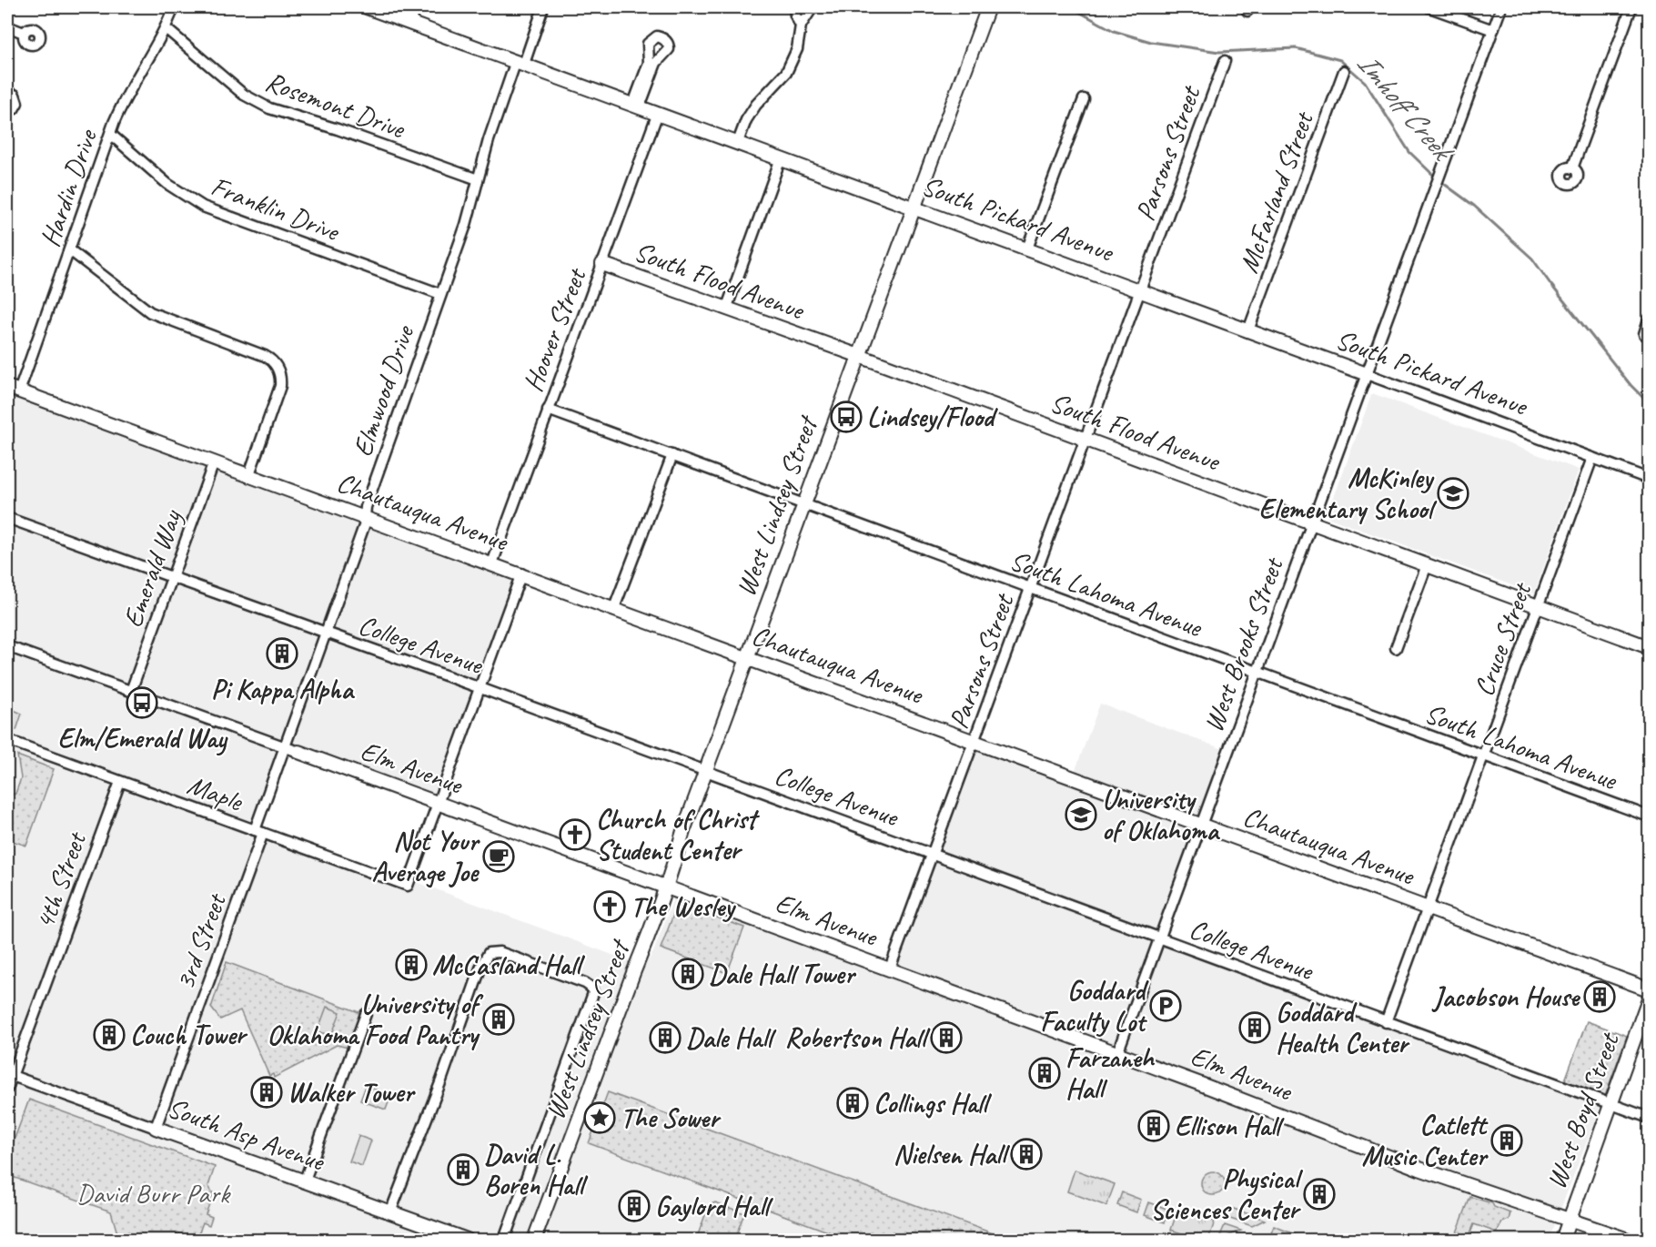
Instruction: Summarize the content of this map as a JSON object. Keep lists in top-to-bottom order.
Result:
{
  "streets": {
    "street": [
      "Rosemont Drive",
      "Parsons Street",
      "Hardin Drive",
      "McFarland Street",
      "Franklin Drive",
      "South Pickard Avenue",
      "South Flood Avenue",
      "Hoover Street",
      "Elmwood Drive",
      "West Lindsey Street",
      "Chautauqua Avenue",
      "Emerald Way",
      "South Lahoma Avenue",
      "Cruce Street",
      "College Avenue",
      "West Brooks Street",
      "Elm Avenue",
      "Maple",
      "4th Street",
      "3rd Street",
      "West Boyd Street",
      "South Asp Avenue"
    ]
  },
  "crossings": [
    ["Rosemont Drive", "Hardin Drive"],
    ["Rosemont Drive", "Elmwood Drive"],
    ["Parsons Street", "South Pickard Avenue"],
    ["Parsons Street", "South Flood Avenue"],
    ["Parsons Street", "Chautauqua Avenue"],
    ["Parsons Street", "South Lahoma Avenue"],
    ["Parsons Street", "College Avenue"],
    ["Parsons Street", "Elm Avenue"],
    ["Hardin Drive", "Franklin Drive"],
    ["Hardin Drive", "Chautauqua Avenue"],
    ["McFarland Street", "South Pickard Avenue"],
    ["Franklin Drive", "Elmwood Drive"],
    ["South Pickard Avenue", "Hoover Street"],
    ["South Pickard Avenue", "Elmwood Drive"],
    ["South Pickard Avenue", "West Lindsey Street"],
    ["South Pickard Avenue", "Cruce Street"],
    ["South Pickard Avenue", "West Brooks Street"],
    ["South Flood Avenue", "Hoover Street"],
    ["South Flood Avenue", "West Lindsey Street"],
    ["South Flood Avenue", "Cruce Street"],
    ["South Flood Avenue", "West Brooks Street"],
    ["Hoover Street", "Chautauqua Avenue"],
    ["Hoover Street", "South Lahoma Avenue"],
    ["Elmwood Drive", "Chautauqua Avenue"],
    ["Elmwood Drive", "College Avenue"],
    ["Elmwood Drive", "Elm Avenue"],
    ["Elmwood Drive", "3rd Street"],
    ["West Lindsey Street", "Chautauqua Avenue"],
    ["West Lindsey Street", "South Lahoma Avenue"],
    ["West Lindsey Street", "College Avenue"],
    ["West Lindsey Street", "Elm Avenue"],
    ["Chautauqua Avenue", "Emerald Way"],
    ["Chautauqua Avenue", "Cruce Street"],
    ["Chautauqua Avenue", "West Brooks Street"],
    ["Emerald Way", "College Avenue"],
    ["Emerald Way", "Elm Avenue"],
    ["South Lahoma Avenue", "Cruce Street"],
    ["South Lahoma Avenue", "West Brooks Street"],
    ["Cruce Street", "College Avenue"],
    ["College Avenue", "West Brooks Street"],
    ["College Avenue", "West Boyd Street"],
    ["West Brooks Street", "Elm Avenue"],
    ["Elm Avenue", "Maple"],
    ["Elm Avenue", "West Boyd Street"],
    ["Maple", "4th Street"],
    ["Maple", "3rd Street"],
    ["4th Street", "South Asp Avenue"],
    ["3rd Street", "South Asp Avenue"]
  ],
  "water": ["Imhoff Creek"],
  "parks": ["David Burr Park"],
  "places": {
    "bus stop": ["Lindsey/Flood", "Elm/Emerald Way"],
    "school or university": ["McKinley Elementary School", "University of Oklahoma"],
    "building": [
      "Pi Kappa Alpha",
      "McCasland Hall",
      "Dale Hall Tower",
      "Jacobson House",
      "University of Oklahoma Food Pantry",
      "Goddard Health Center",
      "Couch Tower",
      "Dale Hall",
      "Robertson Hall",
      "Farzaneh Hall",
      "Walker Tower",
      "Collings Hall",
      "Ellison Hall",
      "Catlett Music Center",
      "Nielsen Hall",
      "David L. Boren Hall",
      "Physical Sciences Center",
      "Gaylord Hall"
    ],
    "church": ["Church of Christ Student Center", "The Wesley"],
    "cafe": ["Not Your Average Joe"],
    "parking": ["Goddard Faculty Lot"],
    "place": ["The Sower"]
  }
}
